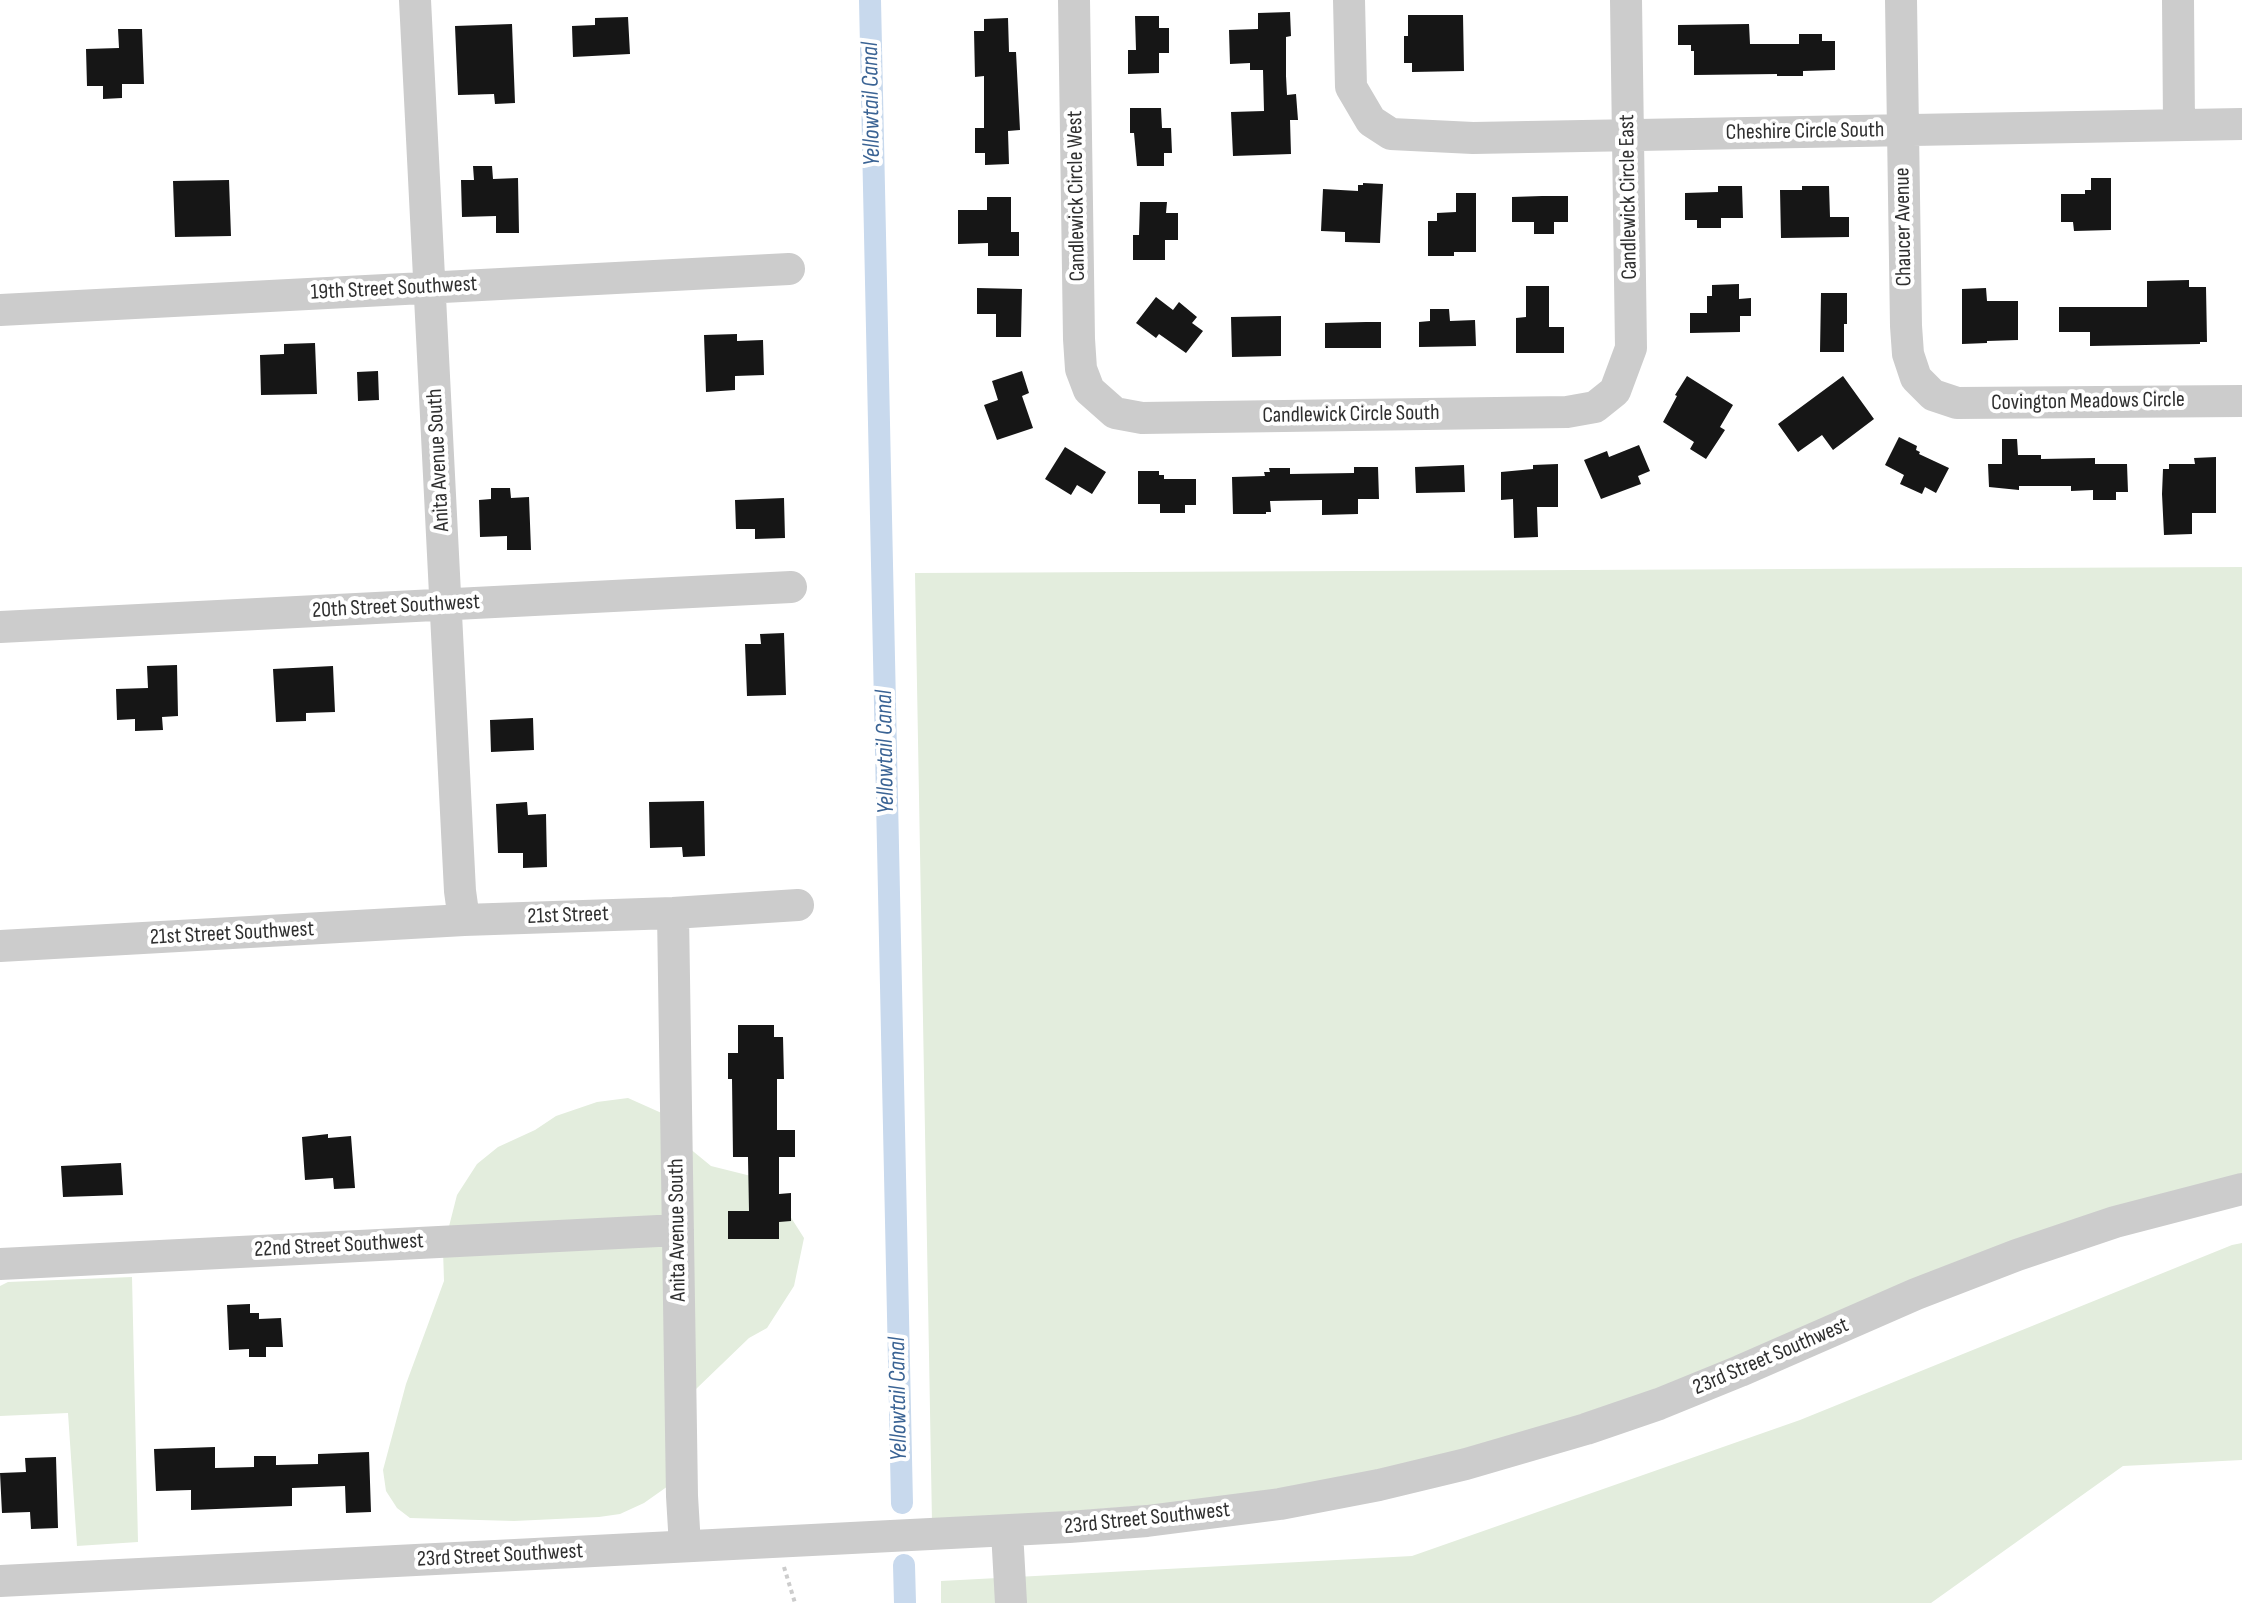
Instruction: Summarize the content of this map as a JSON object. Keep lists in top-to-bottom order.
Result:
{
  "streets": {
    "street": [
      "Cheshire Circle South",
      "Candlewick Circle West",
      "Candlewick Circle East",
      "Chaucer Avenue",
      "19th Street Southwest",
      "Covington Meadows Circle",
      "Candlewick Circle South",
      "Anita Avenue South",
      "20th Street Southwest",
      "21st Street",
      "21st Street Southwest",
      "22nd Street Southwest",
      "23rd Street Southwest"
    ]
  },
  "crossings": [
    ["Cheshire Circle South", "Candlewick Circle East"],
    ["Cheshire Circle South", "Chaucer Avenue"],
    ["Candlewick Circle West", "Candlewick Circle South"],
    ["Candlewick Circle East", "Candlewick Circle South"],
    ["Chaucer Avenue", "Covington Meadows Circle"],
    ["19th Street Southwest", "Anita Avenue South"],
    ["Anita Avenue South", "20th Street Southwest"],
    ["Anita Avenue South", "21st Street"],
    ["Anita Avenue South", "21st Street Southwest"],
    ["Anita Avenue South", "22nd Street Southwest"],
    ["Anita Avenue South", "23rd Street Southwest"],
    ["21st Street", "21st Street Southwest"]
  ],
  "water": ["Yellowtail Canal"]
}
